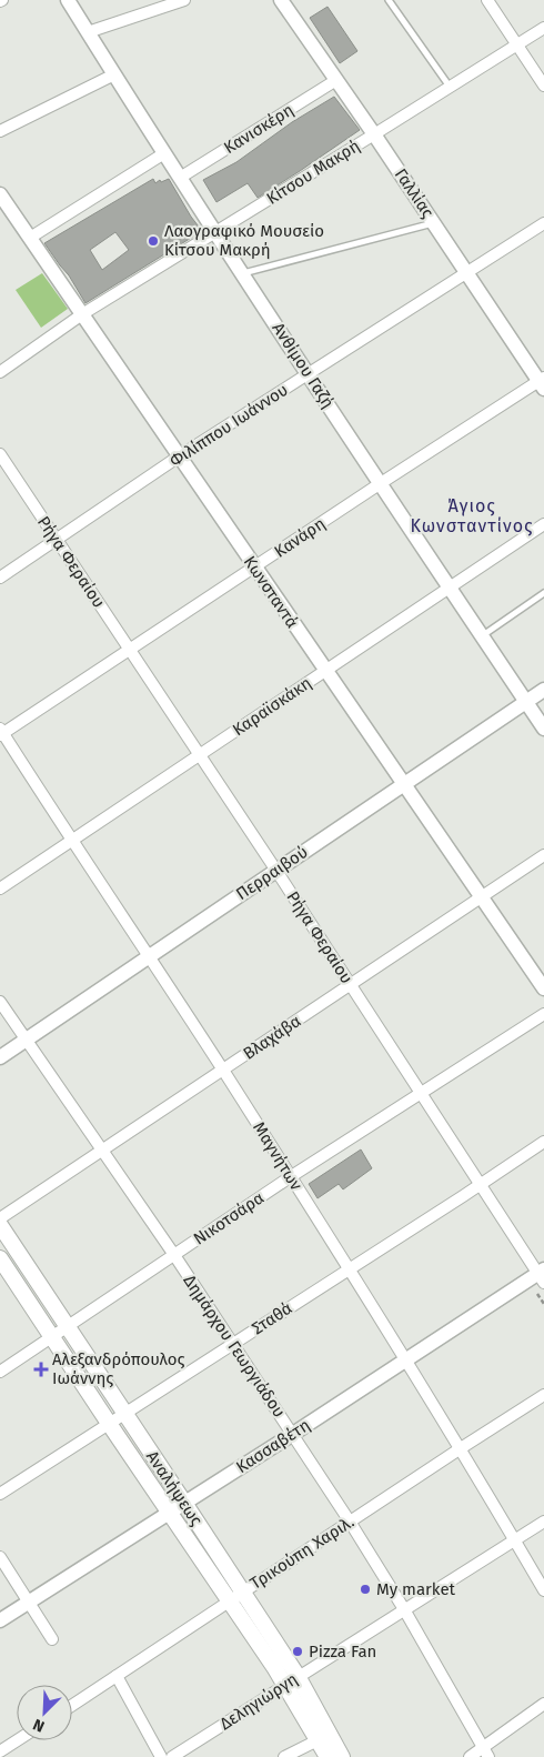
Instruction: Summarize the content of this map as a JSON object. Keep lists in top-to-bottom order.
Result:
{
  "streets": {
    "main road": ["Αναλήψεως"],
    "street": [
      "Κανισκέρη",
      "Κίτσου Μακρή",
      "Γαλλίας",
      "Ανθίμου Γαζή",
      "Φιλίππου Ιωάννου",
      "Κανάρη",
      "Ρήγα Φεραίου",
      "Κωνσταντά",
      "Καραϊσκάκη",
      "Περραιβού",
      "Βλαχάβα",
      "Μαγνήτων",
      "Νικοτσάρα",
      "Σταθά",
      "Δημάρχου Γεωργιάδου",
      "Κασσαβέτη",
      "Τρικούπη Χαριλ.",
      "Δεληγιώργη"
    ]
  },
  "crossings": [
    ["Κανισκέρη", "Γαλλίας"],
    ["Κανισκέρη", "Ανθίμου Γαζή"],
    ["Κίτσου Μακρή", "Γαλλίας"],
    ["Κίτσου Μακρή", "Ανθίμου Γαζή"],
    ["Κίτσου Μακρή", "Κωνσταντά"],
    ["Γαλλίας", "Φιλίππου Ιωάννου"],
    ["Γαλλίας", "Κανάρη"],
    ["Ανθίμου Γαζή", "Φιλίππου Ιωάννου"],
    ["Ανθίμου Γαζή", "Κανάρη"],
    ["Ανθίμου Γαζή", "Καραϊσκάκη"],
    ["Ανθίμου Γαζή", "Περραιβού"],
    ["Φιλίππου Ιωάννου", "Ρήγα Φεραίου"],
    ["Φιλίππου Ιωάννου", "Κωνσταντά"],
    ["Κανάρη", "Ρήγα Φεραίου"],
    ["Κανάρη", "Κωνσταντά"],
    ["Κανάρη", "Μαγνήτων"],
    ["Ρήγα Φεραίου", "Καραϊσκάκη"],
    ["Ρήγα Φεραίου", "Περραιβού"],
    ["Ρήγα Φεραίου", "Βλαχάβα"],
    ["Ρήγα Φεραίου", "Νικοτσάρα"],
    ["Ρήγα Φεραίου", "Σταθά"],
    ["Ρήγα Φεραίου", "Κασσαβέτη"],
    ["Κωνσταντά", "Καραϊσκάκη"],
    ["Κωνσταντά", "Περραιβού"],
    ["Κωνσταντά", "Βλαχάβα"],
    ["Καραϊσκάκη", "Μαγνήτων"],
    ["Περραιβού", "Μαγνήτων"],
    ["Περραιβού", "Δημάρχου Γεωργιάδου"],
    ["Βλαχάβα", "Μαγνήτων"],
    ["Βλαχάβα", "Δημάρχου Γεωργιάδου"],
    ["Μαγνήτων", "Νικοτσάρα"],
    ["Μαγνήτων", "Σταθά"],
    ["Μαγνήτων", "Κασσαβέτη"],
    ["Μαγνήτων", "Τρικούπη Χαριλ."],
    ["Μαγνήτων", "Δεληγιώργη"],
    ["Νικοτσάρα", "Δημάρχου Γεωργιάδου"],
    ["Νικοτσάρα", "Αναλήψεως"],
    ["Σταθά", "Δημάρχου Γεωργιάδου"],
    ["Σταθά", "Αναλήψεως"],
    ["Δημάρχου Γεωργιάδου", "Κασσαβέτη"],
    ["Δημάρχου Γεωργιάδου", "Τρικούπη Χαριλ."],
    ["Δημάρχου Γεωργιάδου", "Δεληγιώργη"],
    ["Κασσαβέτη", "Αναλήψεως"],
    ["Αναλήψεως", "Τρικούπη Χαριλ."],
    ["Αναλήψεως", "Δεληγιώργη"]
  ],
  "districts": ["Άγιος Κωνσταντίνος"],
  "places": {
    "other": ["Λαογραφικό Μουσείο Κίτσου Μακρή", "My market", "Pizza Fan"],
    "health": ["Αλεξανδρόπουλος Ιωάννης"]
  },
  "north": "bottom left"
}
